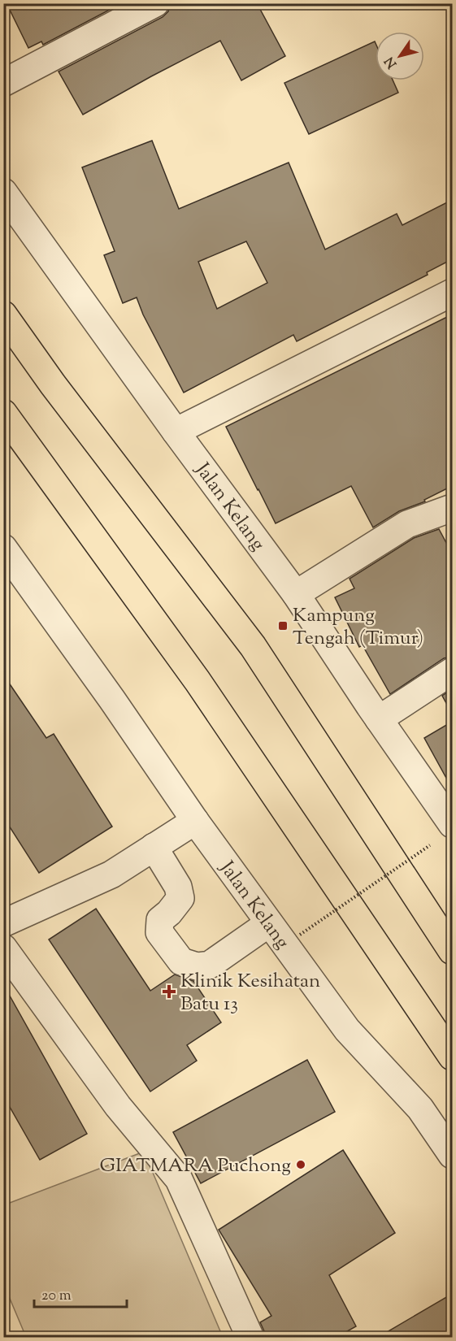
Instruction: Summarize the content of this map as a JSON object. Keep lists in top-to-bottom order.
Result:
{
  "streets": {
    "street": ["Jalan Kelang"]
  },
  "places": {
    "transit": ["Kampung Tengah (Timur)"],
    "health": ["Klinik Kesihatan Batu 13"],
    "other": ["GIATMARA Puchong"]
  },
  "scale_bar": "20 m",
  "north": "bottom left"
}
